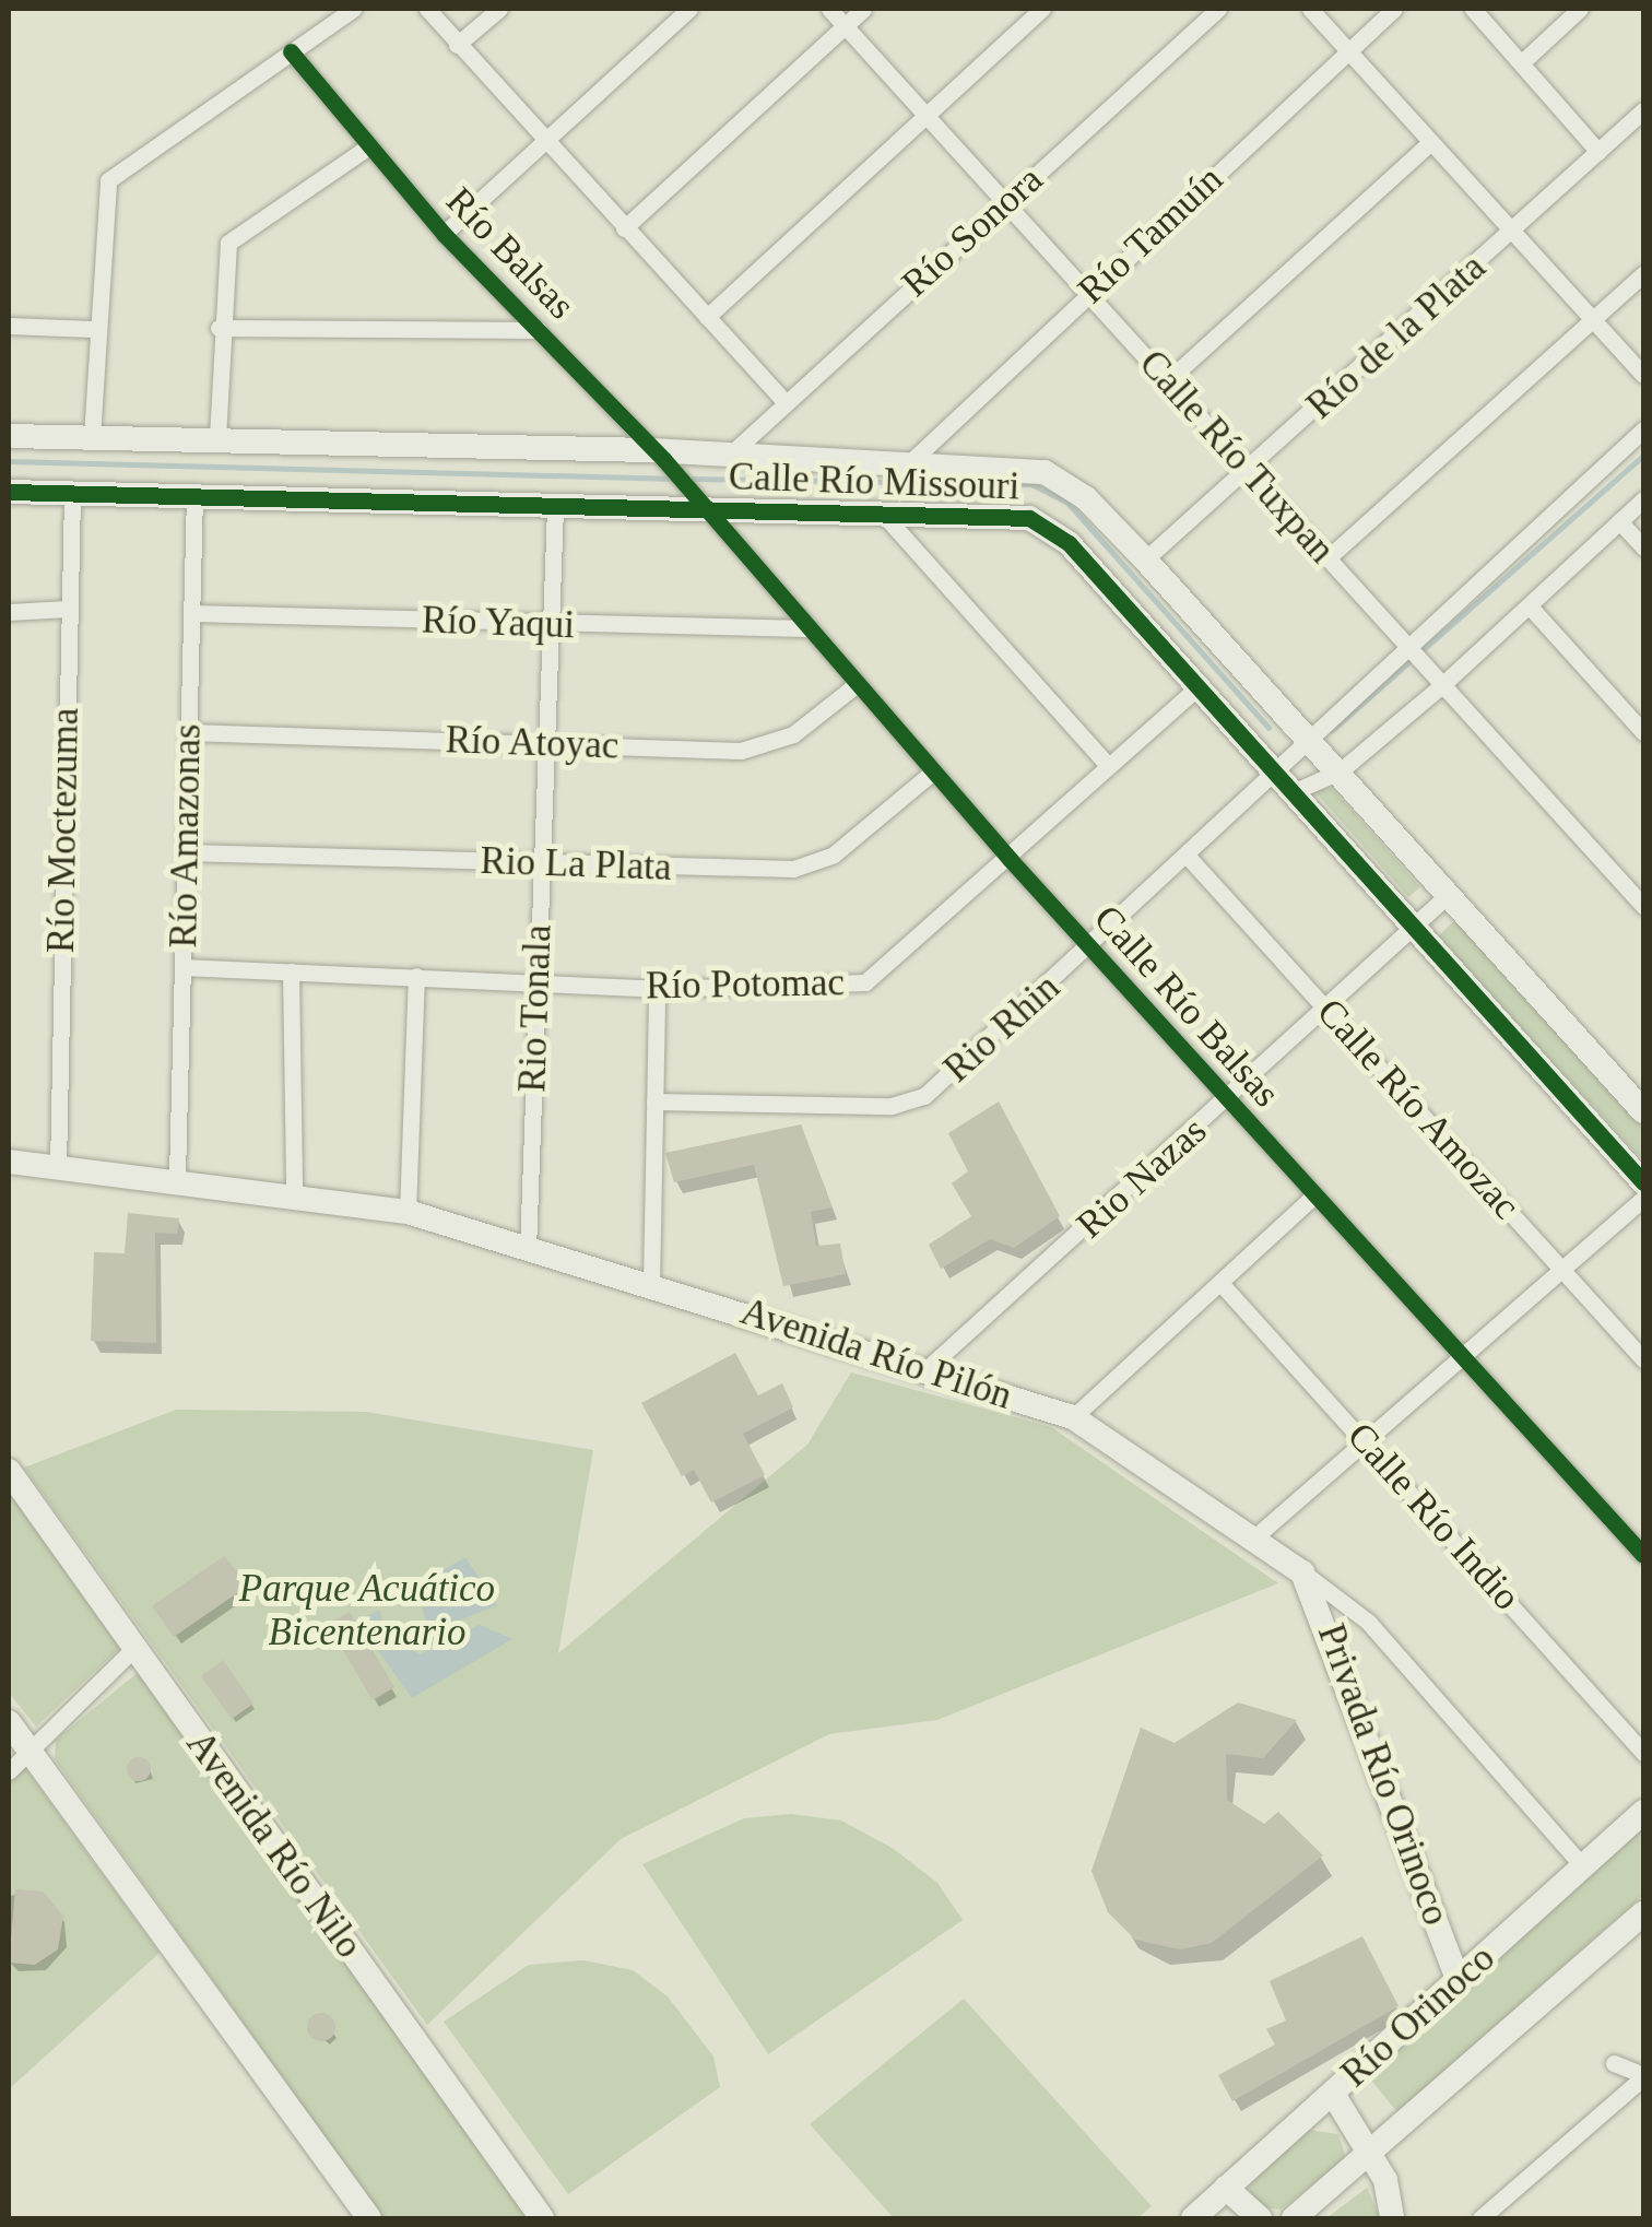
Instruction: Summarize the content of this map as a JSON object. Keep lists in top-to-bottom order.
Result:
{
  "streets": {
    "street": [
      "Río Sonora",
      "Río Tamuín",
      "Río Balsas",
      "Río de la Plata",
      "Calle Río Tuxpan",
      "Calle Río Missouri",
      "Río Yaqui",
      "Río Atoyac",
      "Río Moctezuma",
      "Río Amazonas",
      "Rio La Plata",
      "Río Potomac",
      "Calle Río Balsas",
      "Rio Tonala",
      "Rio Rhin",
      "Calle Río Amozac",
      "Rio Nazas",
      "Avenida Río Pilón",
      "Calle Río Indio",
      "Privada Río Orinoco",
      "Avenida Río Nilo",
      "Río Orinoco"
    ]
  },
  "crossings": [
    ["Río Sonora", "Calle Río Tuxpan"],
    ["Río Sonora", "Calle Río Missouri"],
    ["Río Tamuín", "Calle Río Tuxpan"],
    ["Río Tamuín", "Calle Río Missouri"],
    ["Río Balsas", "Calle Río Missouri"],
    ["Río Balsas", "Calle Río Balsas"],
    ["Río de la Plata", "Calle Río Tuxpan"],
    ["Río de la Plata", "Calle Río Missouri"],
    ["Calle Río Tuxpan", "Rio Rhin"],
    ["Calle Río Missouri", "Río Moctezuma"],
    ["Calle Río Missouri", "Río Amazonas"],
    ["Calle Río Missouri", "Río Potomac"],
    ["Calle Río Missouri", "Calle Río Balsas"],
    ["Calle Río Missouri", "Rio Tonala"],
    ["Calle Río Missouri", "Rio Rhin"],
    ["Calle Río Missouri", "Rio Nazas"],
    ["Río Yaqui", "Río Amazonas"],
    ["Río Yaqui", "Calle Río Balsas"],
    ["Río Yaqui", "Rio Tonala"],
    ["Río Atoyac", "Río Amazonas"],
    ["Río Atoyac", "Calle Río Balsas"],
    ["Río Atoyac", "Rio Tonala"],
    ["Río Moctezuma", "Avenida Río Pilón"],
    ["Río Amazonas", "Rio La Plata"],
    ["Río Amazonas", "Río Potomac"],
    ["Río Amazonas", "Avenida Río Pilón"],
    ["Rio La Plata", "Calle Río Balsas"],
    ["Rio La Plata", "Rio Tonala"],
    ["Río Potomac", "Calle Río Balsas"],
    ["Río Potomac", "Rio Tonala"],
    ["Calle Río Balsas", "Rio Rhin"],
    ["Calle Río Balsas", "Rio Nazas"],
    ["Rio Tonala", "Avenida Río Pilón"],
    ["Rio Rhin", "Calle Río Amozac"],
    ["Calle Río Amozac", "Rio Nazas"],
    ["Rio Nazas", "Avenida Río Pilón"],
    ["Avenida Río Pilón", "Privada Río Orinoco"],
    ["Avenida Río Pilón", "Río Orinoco"],
    ["Privada Río Orinoco", "Río Orinoco"]
  ],
  "parks": ["Parque Acuático Bicentenario"]
}
